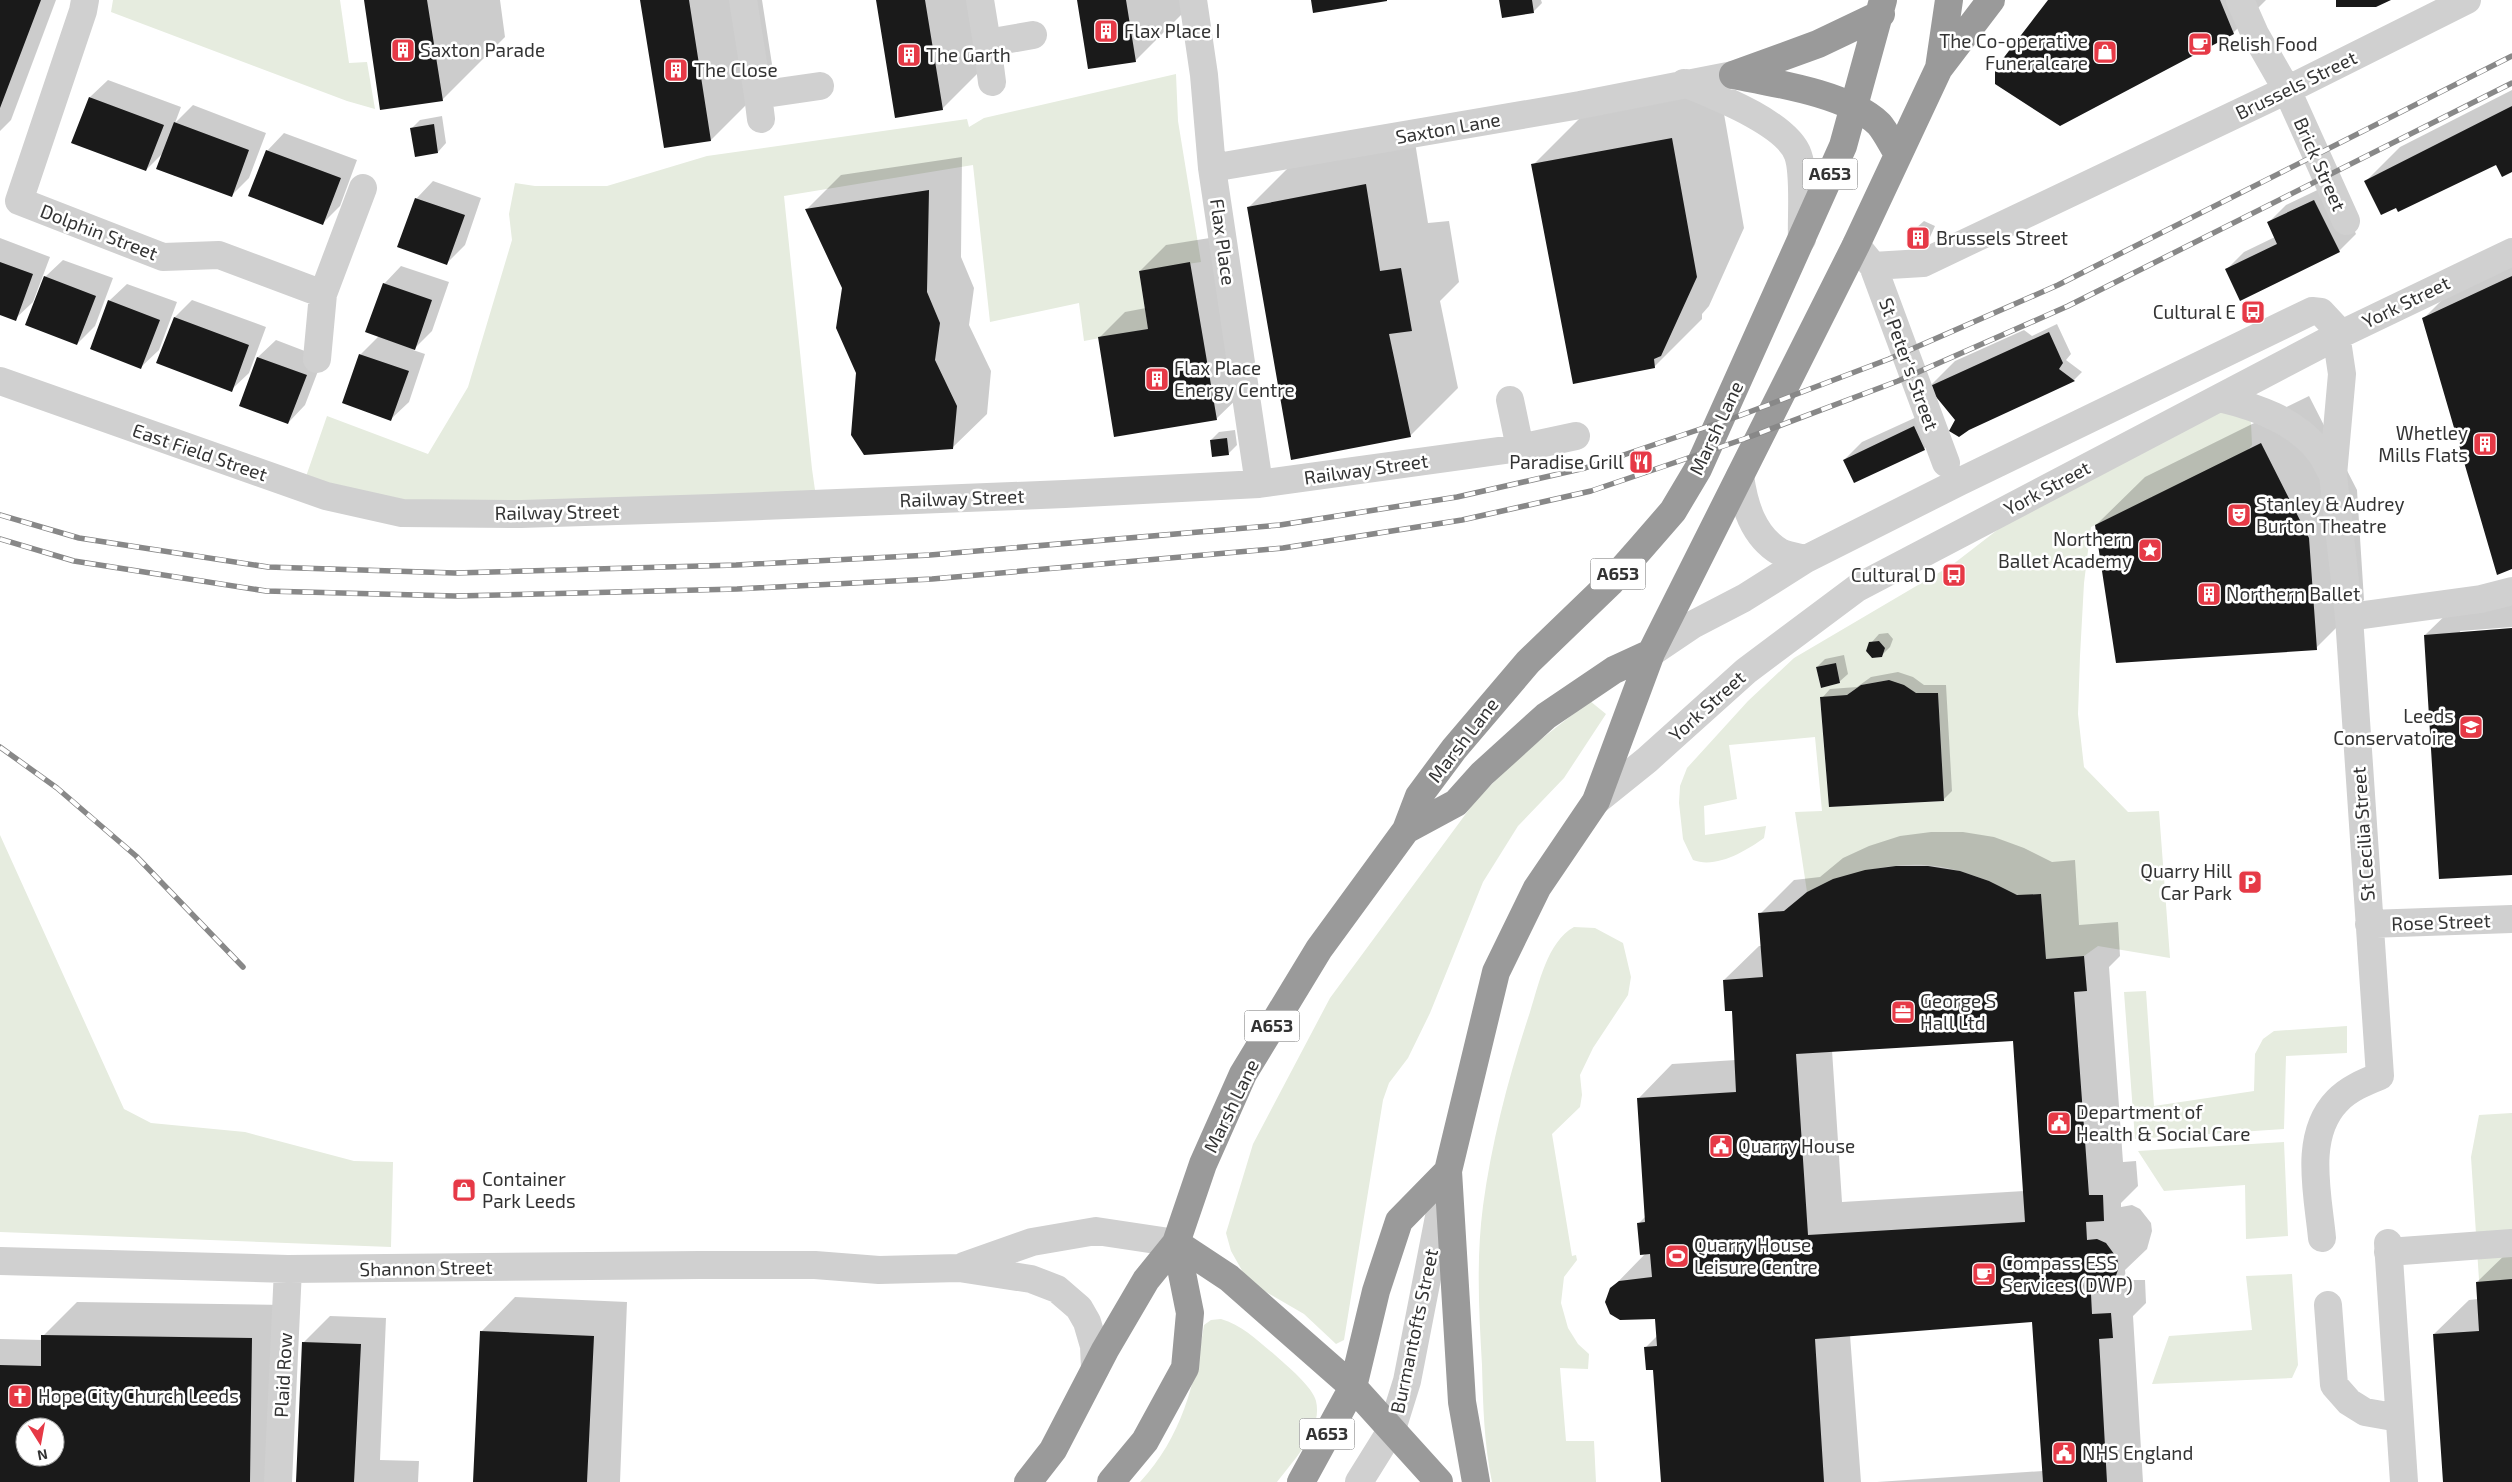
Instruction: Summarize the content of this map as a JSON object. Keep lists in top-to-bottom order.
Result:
{
  "streets": {
    "highway": ["A653", "Marsh Lane"],
    "street": [
      "Brussels Street",
      "Saxton Lane",
      "Brick Street",
      "Dolphin Street",
      "Flax Place",
      "York Street",
      "St Peter's Street",
      "East Field Street",
      "Railway Street",
      "St Cecilia Street",
      "Rose Street",
      "Shannon Street",
      "Burmantofts Street",
      "Plaid Row"
    ]
  },
  "crossings": [
    ["Brussels Street", "Brick Street"],
    ["Brussels Street", "St Peter's Street"],
    ["Saxton Lane", "Flax Place"],
    ["A653", "York Street"],
    ["A653", "Burmantofts Street"],
    ["Flax Place", "Railway Street"],
    ["York Street", "St Cecilia Street"],
    ["Marsh Lane", "Shannon Street"],
    ["East Field Street", "Railway Street"],
    ["St Cecilia Street", "Rose Street"],
    ["Shannon Street", "Plaid Row"]
  ],
  "places": {
    "building": [
      "Flax Place I",
      "Saxton Parade",
      "The Garth",
      "The Close",
      "Brussels Street",
      "Flax Place Energy Centre",
      "Whetley Mills Flats",
      "Northern Ballet"
    ],
    "cafe": ["Relish Food", "Compass ESS Services (DWP)"],
    "shop": ["The Co-operative Funeralcare", "Container Park Leeds"],
    "bus stop": ["Cultural E", "Cultural D"],
    "restaurant": ["Paradise Grill"],
    "theatre": ["Stanley & Audrey Burton Theatre"],
    "place": ["Northern Ballet Academy"],
    "school or university": ["Leeds Conservatoire"],
    "parking": ["Quarry Hill Car Park"],
    "office": ["George S Hall Ltd"],
    "public building": ["Department of Health & Social Care", "Quarry House", "NHS England"],
    "sports": ["Quarry House Leisure Centre"],
    "church": ["Hope City Church Leeds"]
  },
  "north": "bottom"
}
